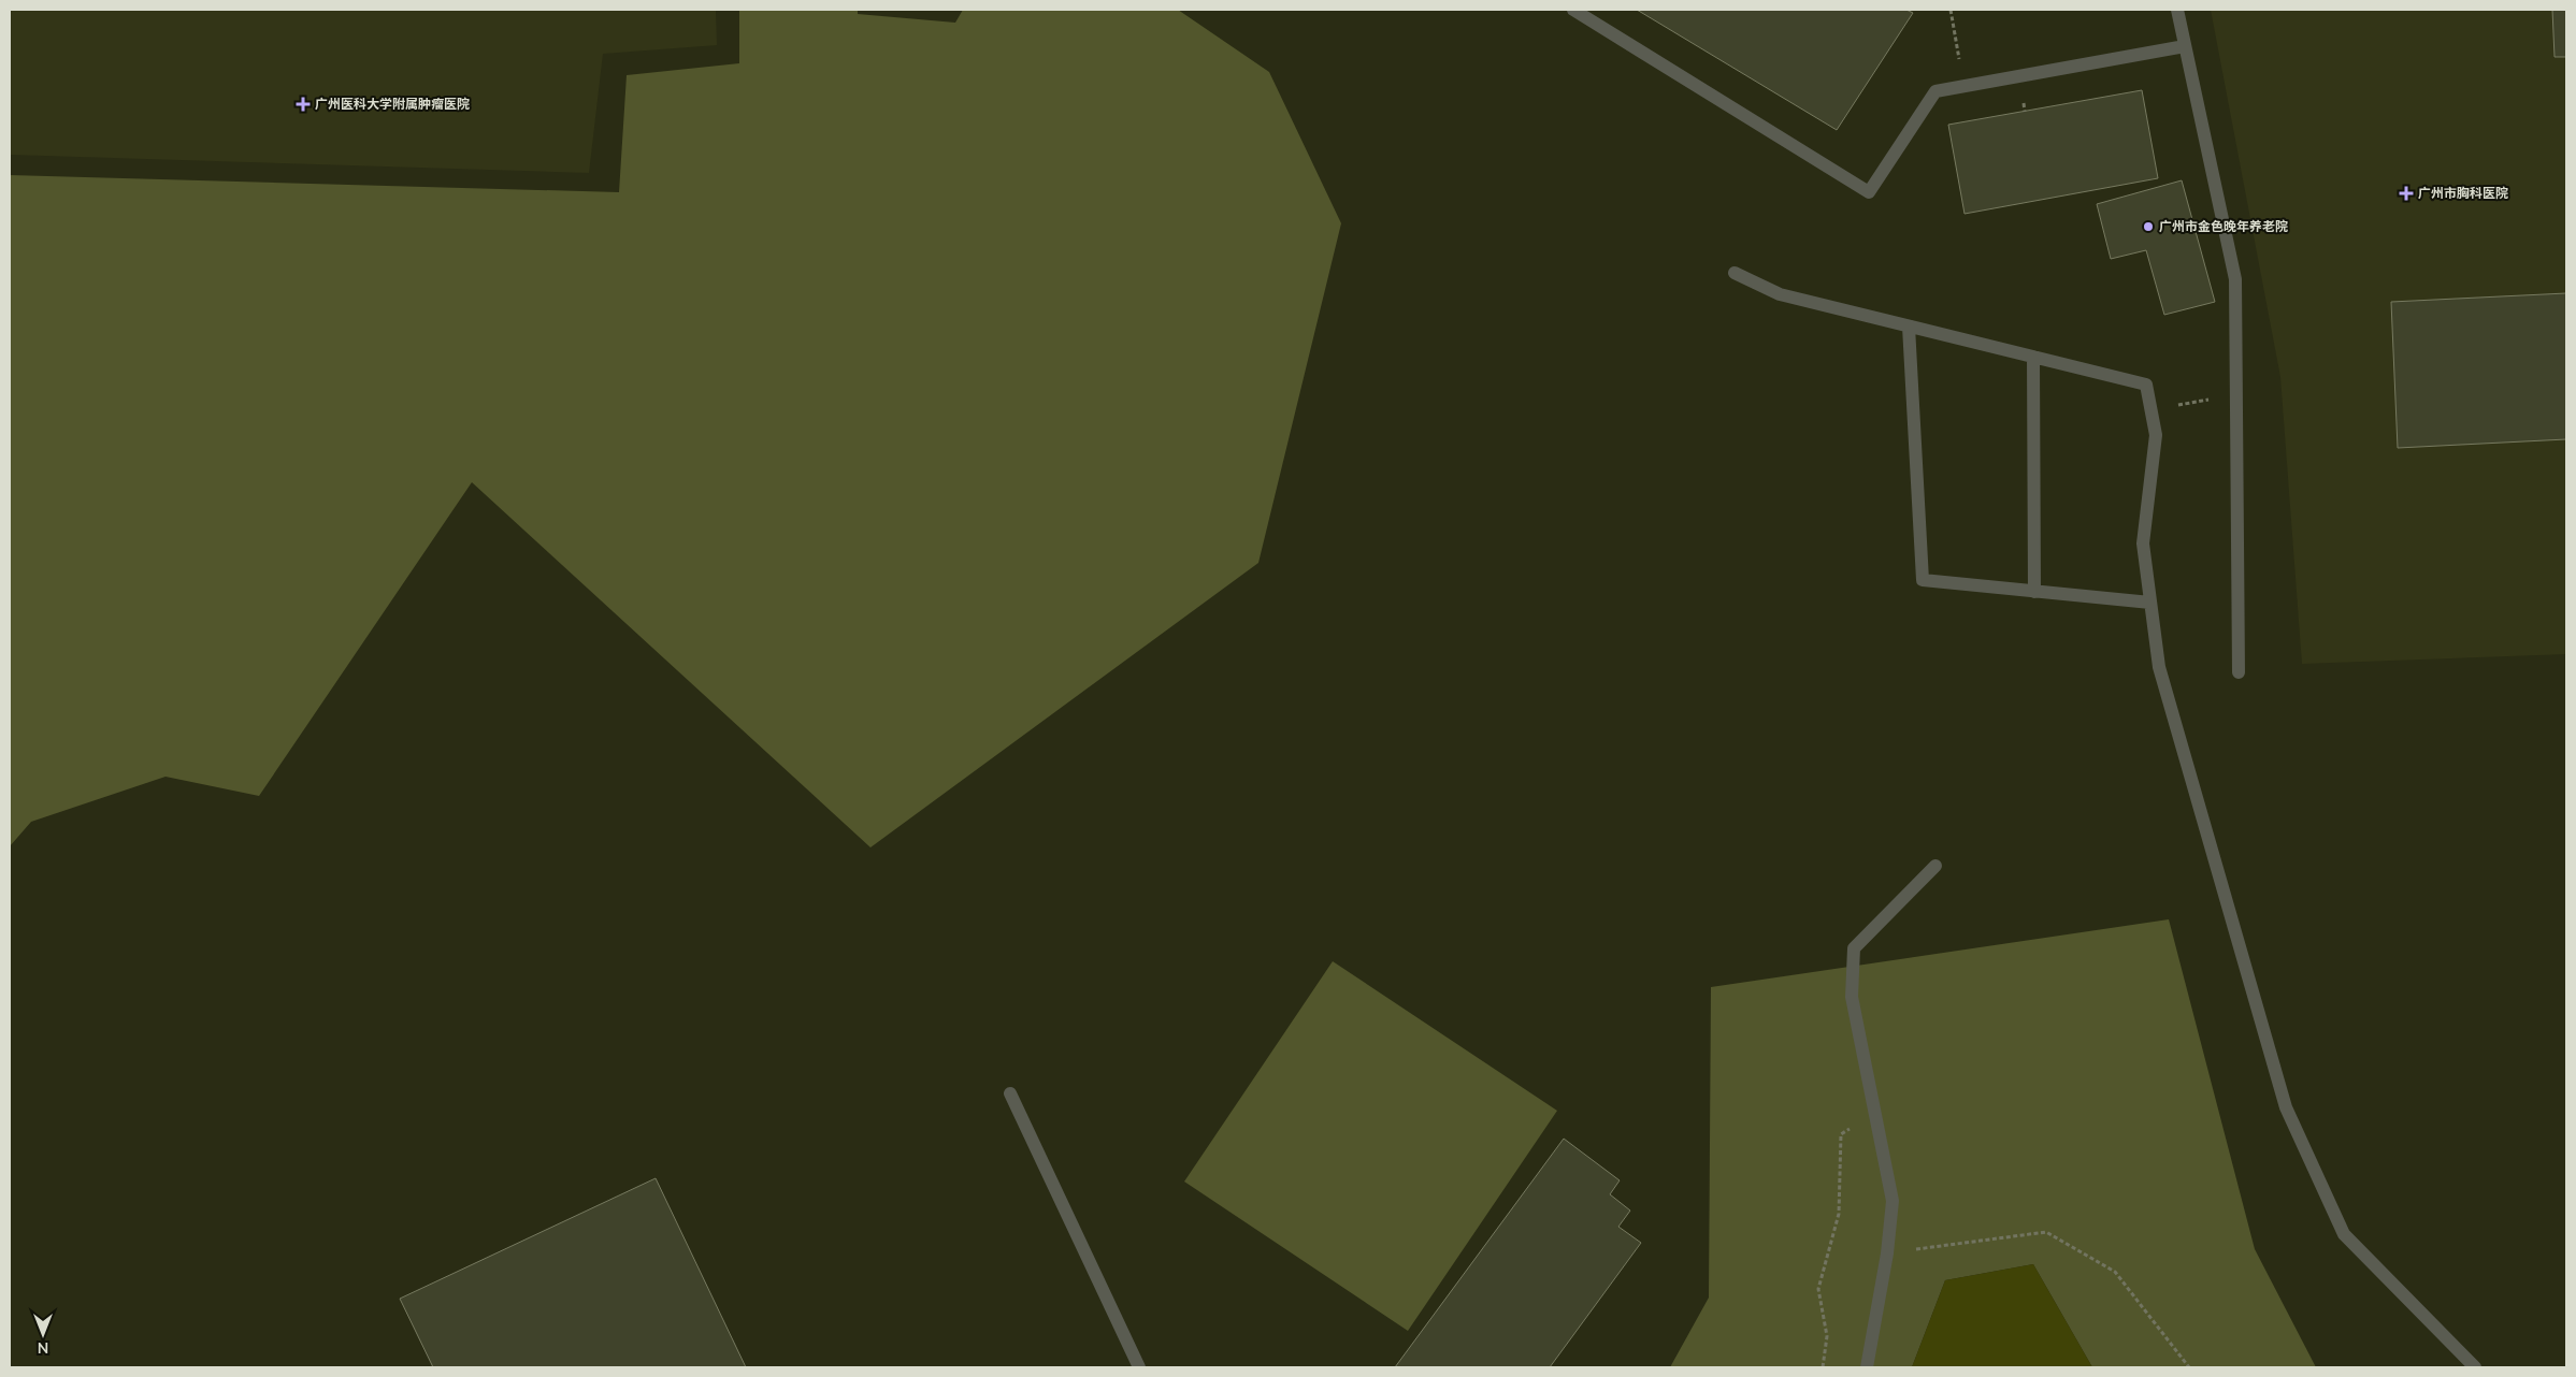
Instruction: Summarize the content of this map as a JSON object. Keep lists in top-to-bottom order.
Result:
{
  "places": {
    "health": ["广州医科大学附属肿瘤医院", "广州市胸科医院"],
    "other": ["广州市金色晚年养老院"]
  },
  "north": "bottom"
}
